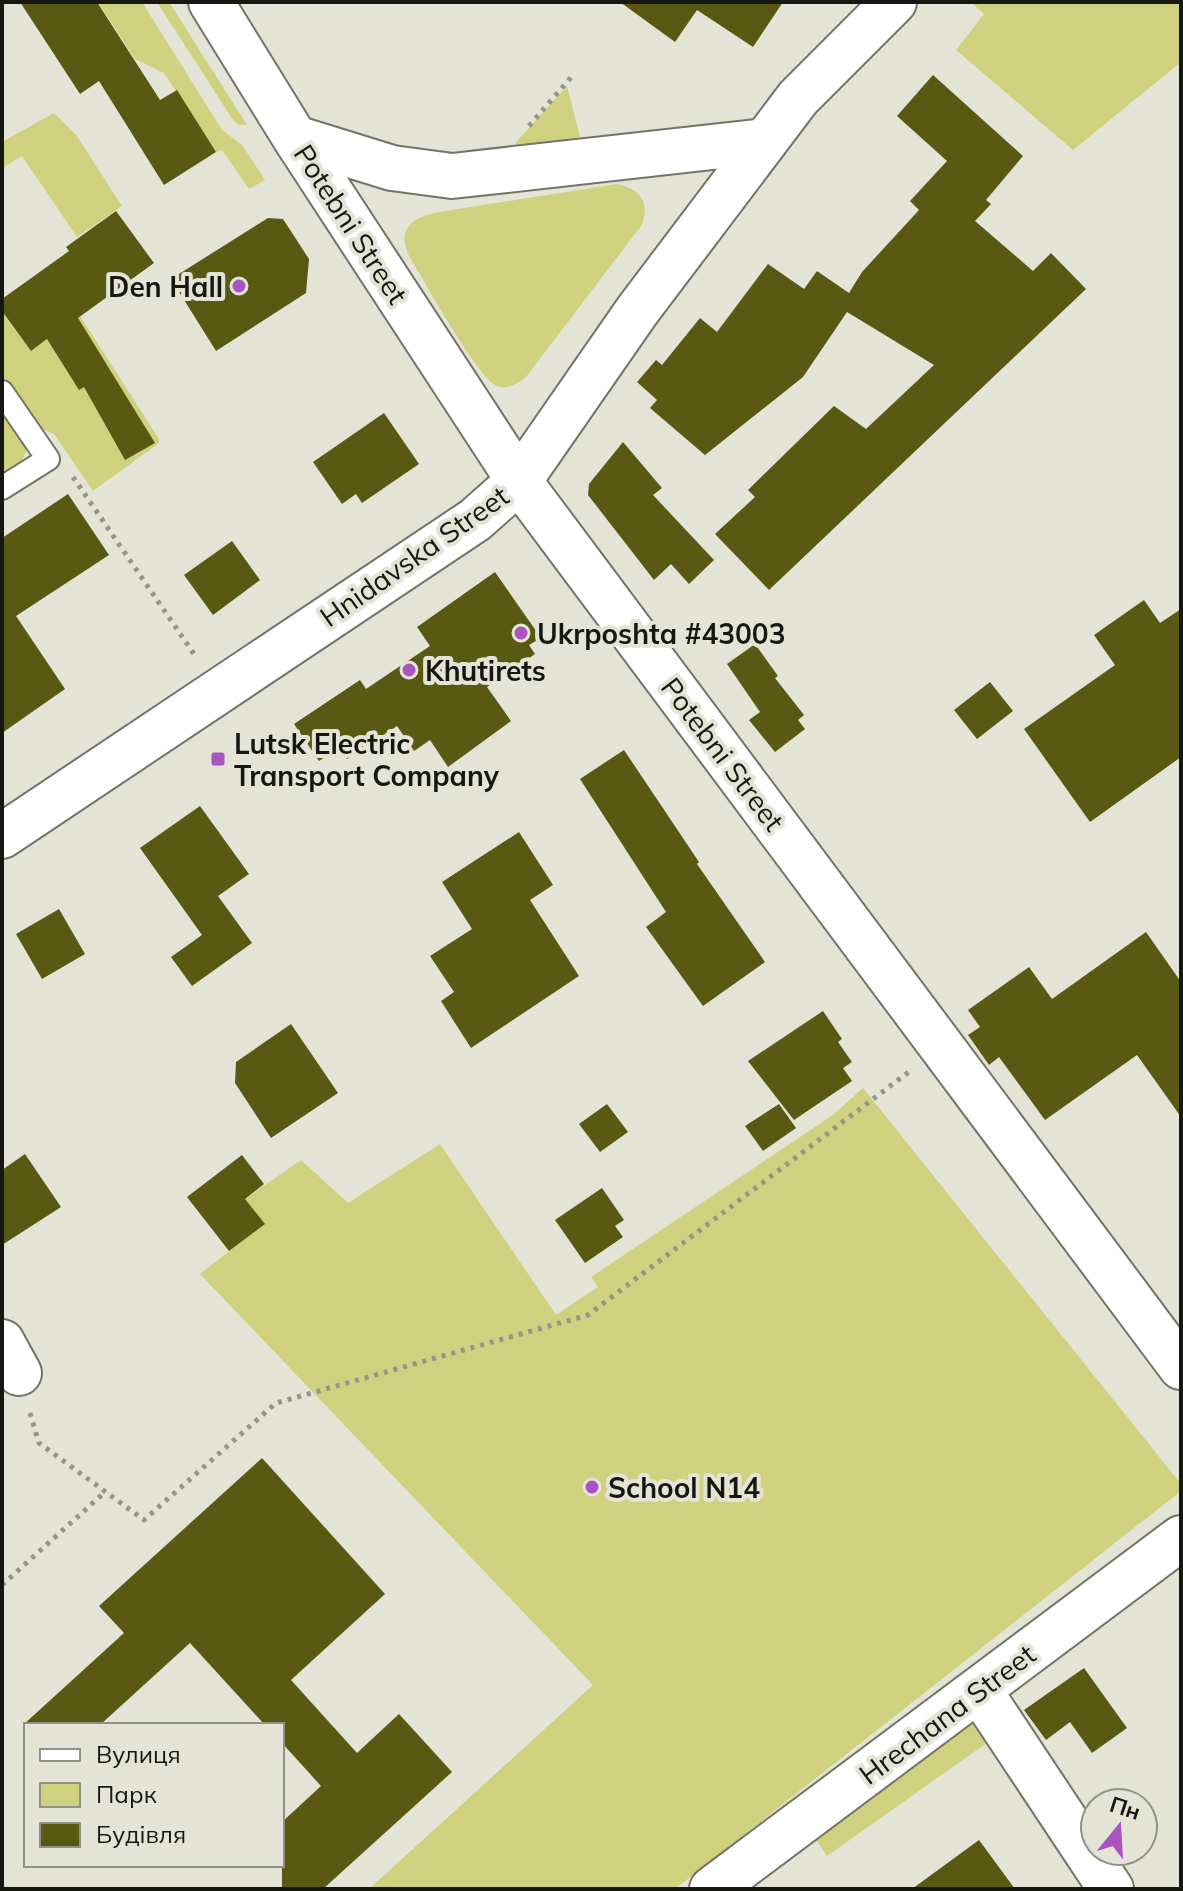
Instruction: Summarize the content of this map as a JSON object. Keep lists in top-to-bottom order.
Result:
{
  "streets": {
    "street": ["Potebni Street", "Hnidavska Street", "Hrechana Street"]
  },
  "crossings": [
    ["Potebni Street", "Hnidavska Street"]
  ],
  "places": {
    "other": [
      "Den Hall",
      "Ukrposhta #43003",
      "Khutirets",
      "School N14"
    ],
    "transit": ["Lutsk Electric Transport Company"]
  },
  "legend": ["Вулиця", "Парк", "Будівля"],
  "north": "top"
}
